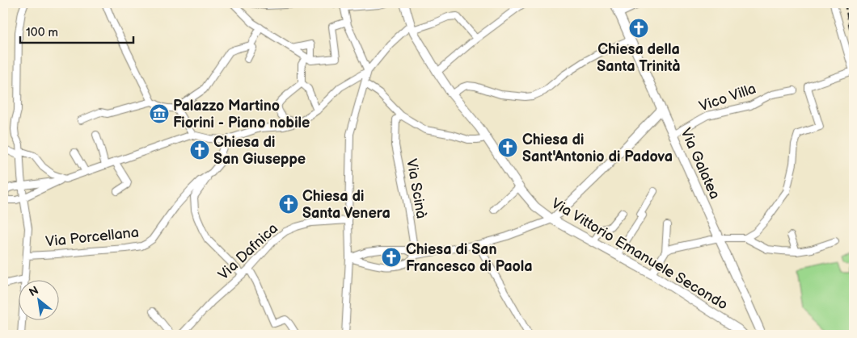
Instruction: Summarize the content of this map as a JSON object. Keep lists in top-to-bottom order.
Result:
{
  "streets": {
    "street": [
      "Vico Villa",
      "Via Galatea",
      "Via Scinà",
      "Via Porcellana",
      "Via Dafnica",
      "Via Vittorio Emanuele Secondo"
    ]
  },
  "crossings": [
    ["Vico Villa", "Via Galatea"]
  ],
  "places": {
    "church": [
      "Chiesa della Santa Trinità",
      "Chiesa di Sant'Antonio di Padova",
      "Chiesa di San Giuseppe",
      "Chiesa di Santa Venera",
      "Chiesa di San Francesco di Paola"
    ],
    "museum": ["Palazzo Martino Fiorini - Piano nobile"]
  },
  "scale_bar": "100 m",
  "north": "top left"
}
